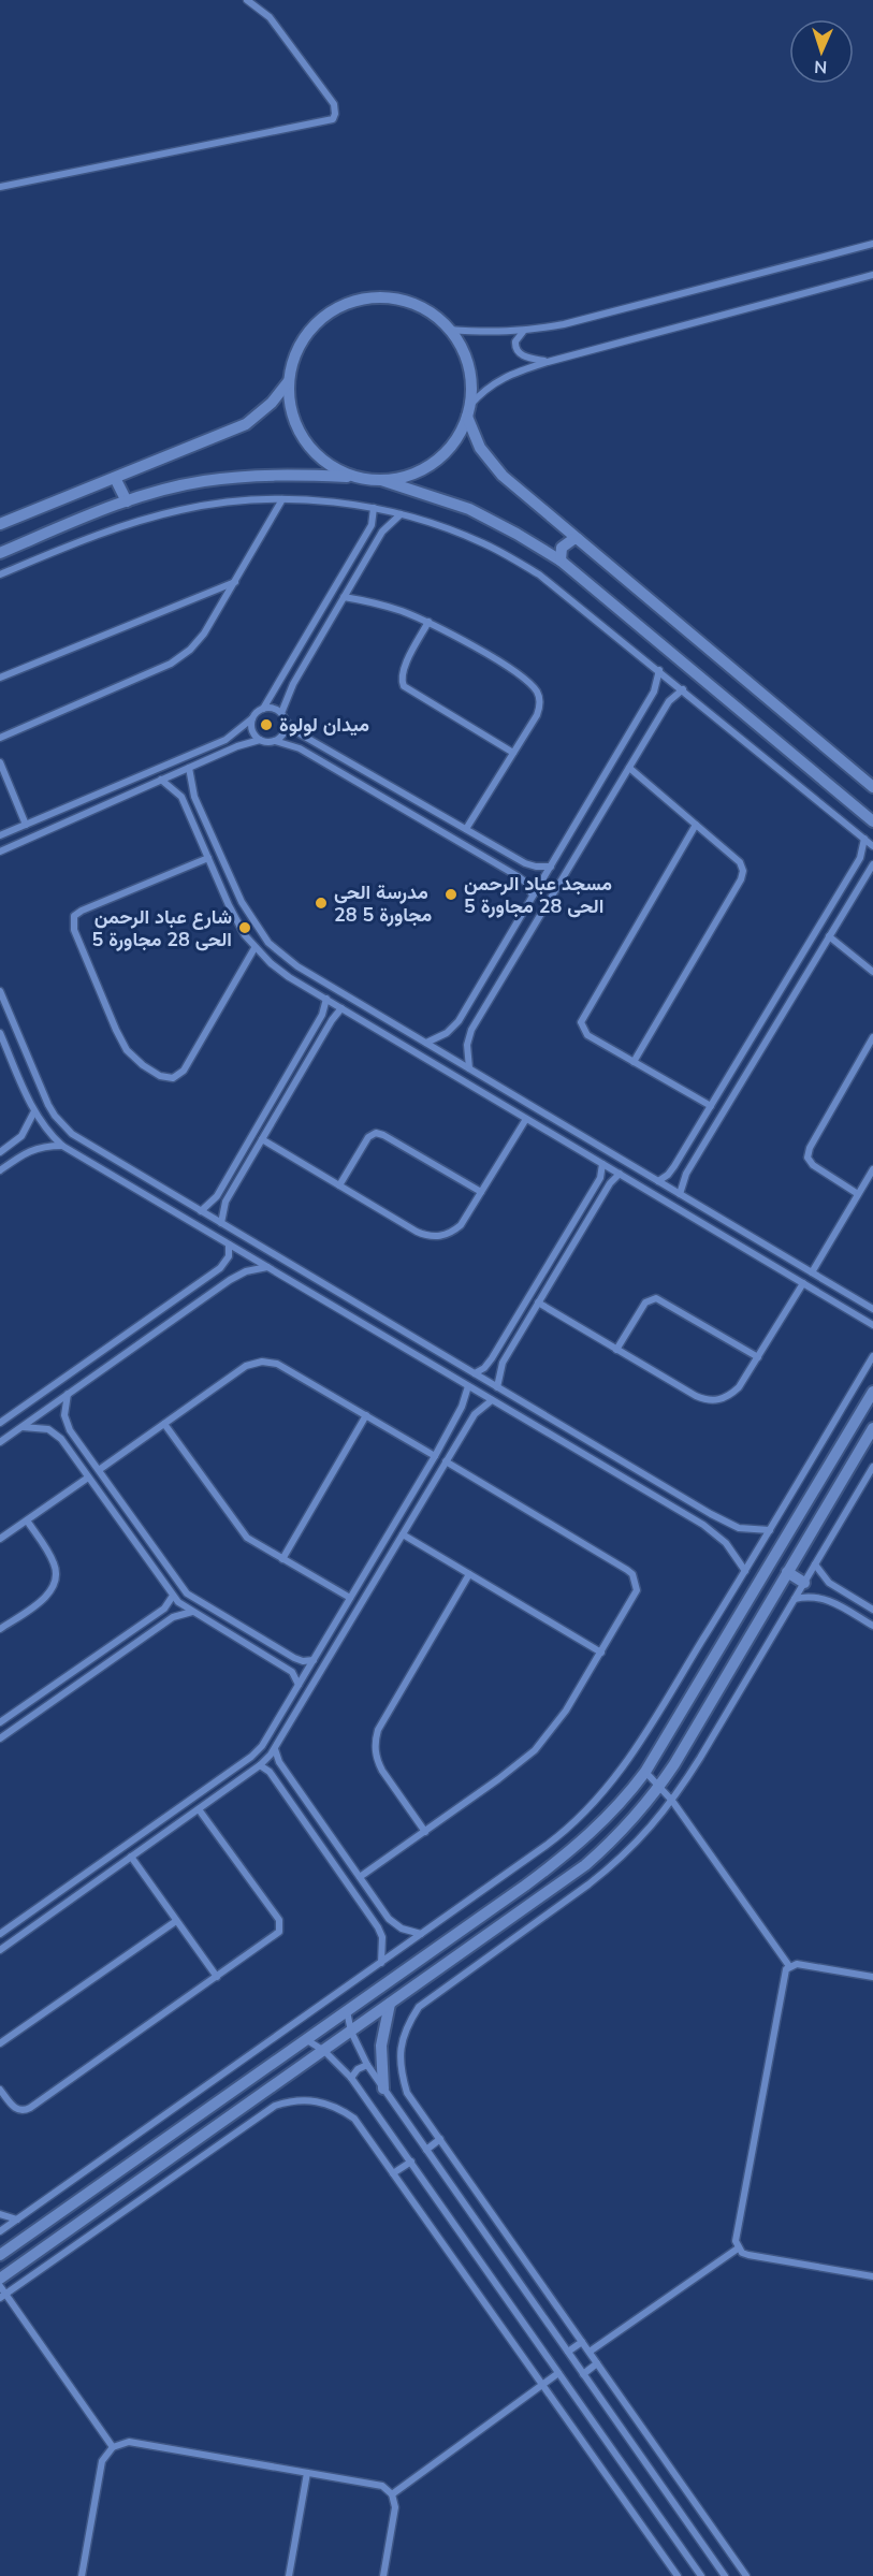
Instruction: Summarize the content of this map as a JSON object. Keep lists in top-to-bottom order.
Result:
{
  "places": [
    "ميدان لولوة",
    "مسجد عباد الرحمن الحى 28 مجاورة 5",
    "مدرسة الحى 28 مجاورة 5",
    "شارع عباد الرحمن الحى 28 مجاورة 5"
  ],
  "north": "bottom"
}
